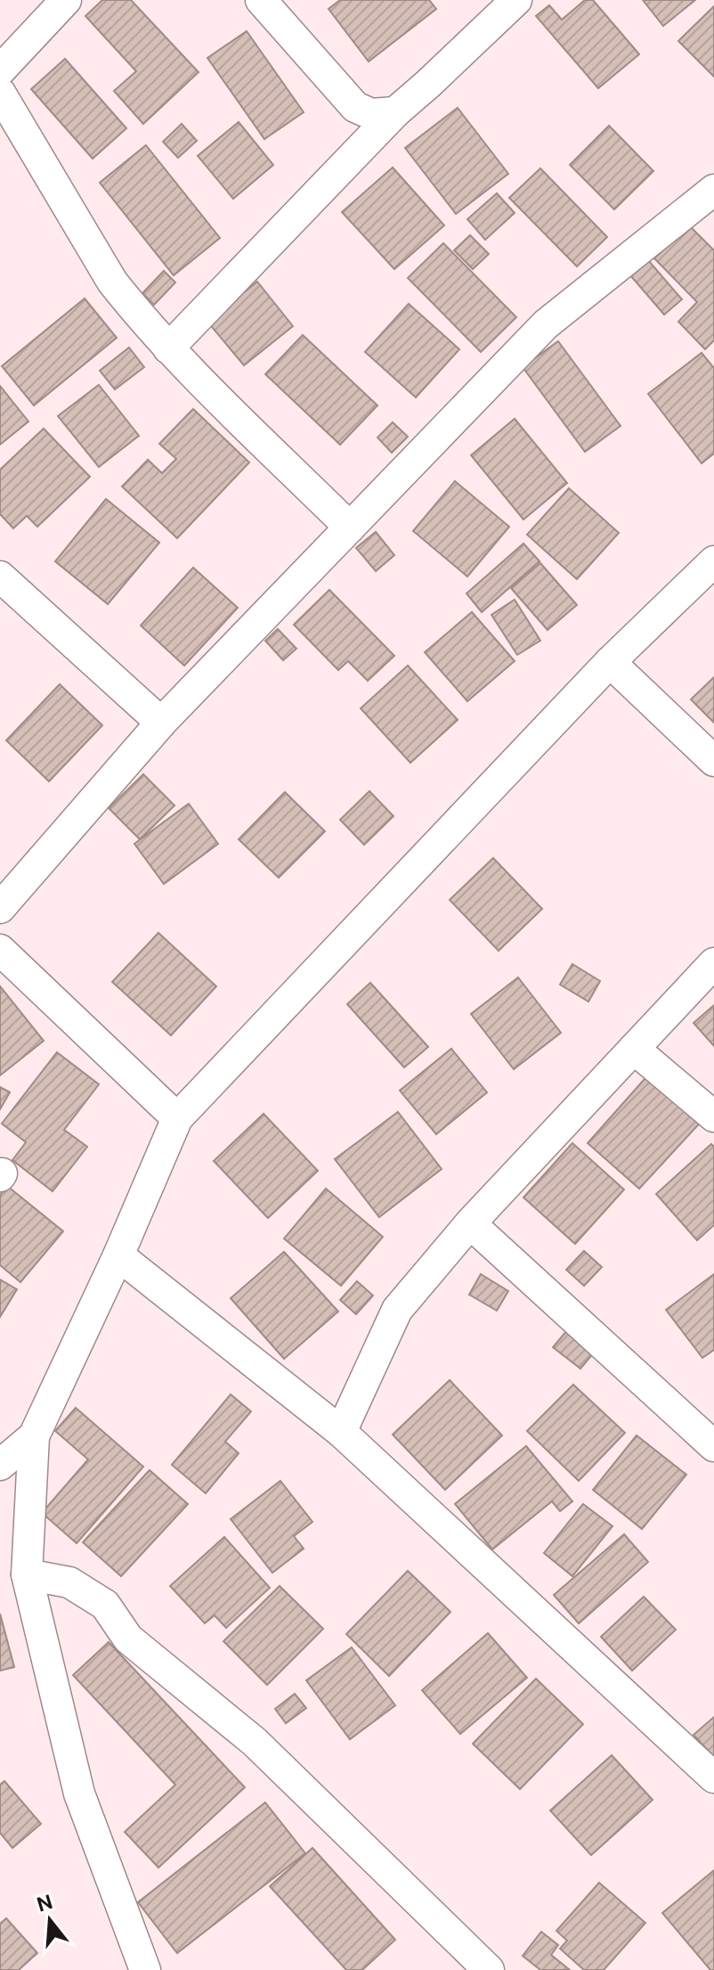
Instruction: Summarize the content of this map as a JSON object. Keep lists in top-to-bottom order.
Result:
{
  "north": "top"
}
